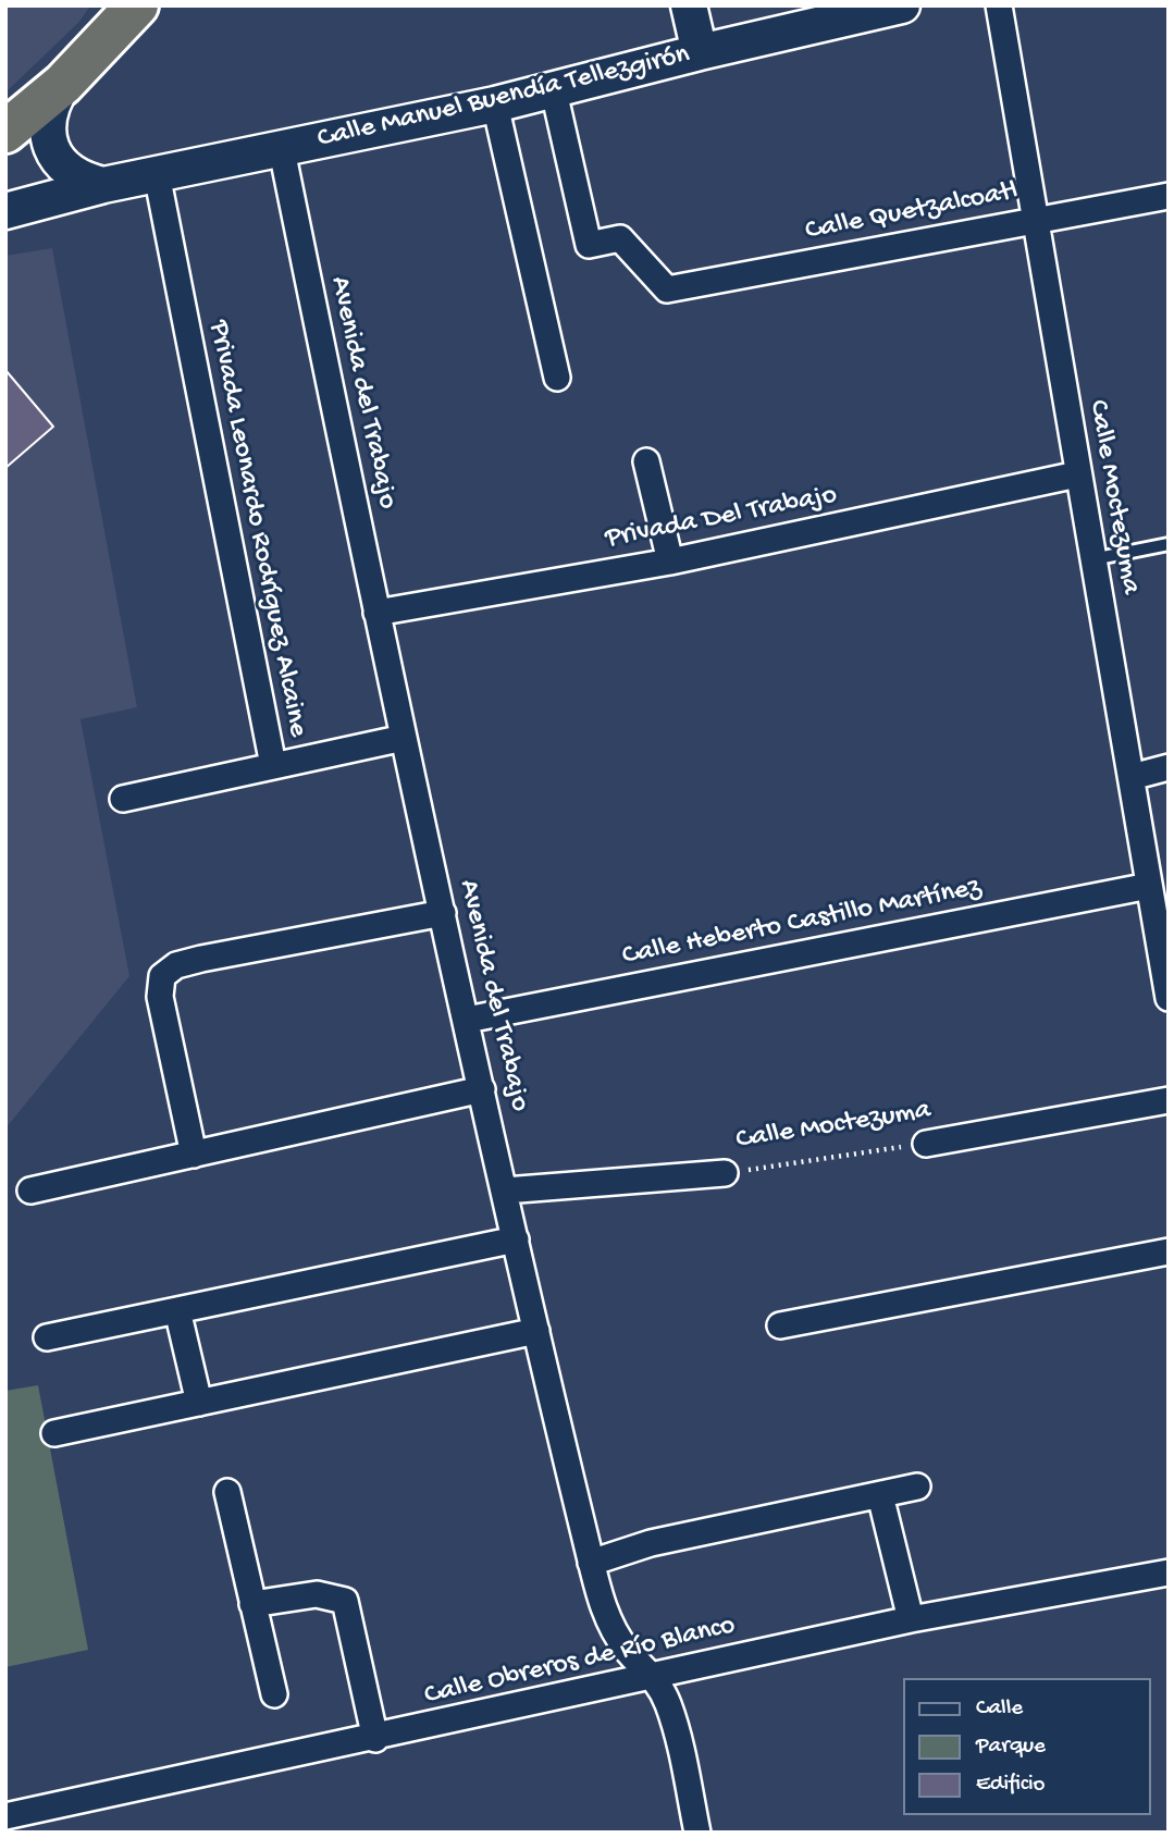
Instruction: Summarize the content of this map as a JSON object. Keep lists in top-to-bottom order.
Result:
{
  "streets": {
    "main road": ["Calle Manuel Buendía Tellezgirón"],
    "street": [
      "Calle Quetzalcoatl",
      "Avenida del Trabajo",
      "Calle Moctezuma",
      "Privada Del Trabajo",
      "Privada Leonardo Rodríguez Alcaine",
      "Calle Heberto Castillo Martínez",
      "Calle Obreros de Río Blanco"
    ]
  },
  "crossings": [
    ["Calle Manuel Buendía Tellezgirón", "Calle Quetzalcoatl"],
    ["Calle Manuel Buendía Tellezgirón", "Avenida del Trabajo"],
    ["Calle Manuel Buendía Tellezgirón", "Privada Leonardo Rodríguez Alcaine"],
    ["Calle Quetzalcoatl", "Calle Moctezuma"],
    ["Avenida del Trabajo", "Calle Moctezuma"],
    ["Avenida del Trabajo", "Privada Del Trabajo"],
    ["Avenida del Trabajo", "Privada Leonardo Rodríguez Alcaine"],
    ["Avenida del Trabajo", "Calle Heberto Castillo Martínez"],
    ["Avenida del Trabajo", "Calle Obreros de Río Blanco"],
    ["Calle Moctezuma", "Privada Del Trabajo"],
    ["Calle Moctezuma", "Calle Heberto Castillo Martínez"]
  ],
  "legend": ["Calle", "Parque", "Edificio"]
}
